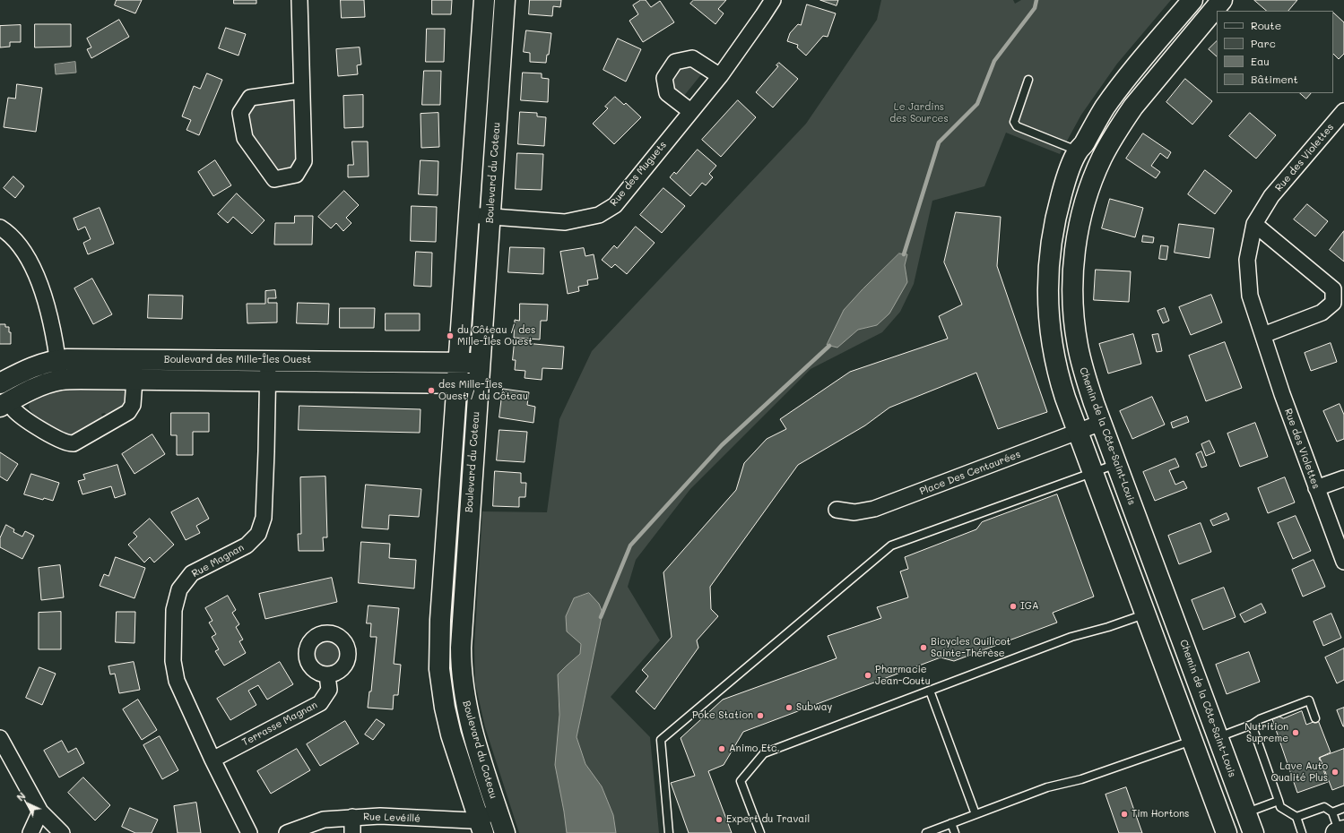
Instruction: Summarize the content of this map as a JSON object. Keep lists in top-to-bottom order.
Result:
{
  "streets": {
    "street": [
      "Rue des Violettes",
      "Boulevard du Coteau",
      "Rue des Muguets",
      "Boulevard des Mille-Îles Ouest",
      "Chemin de la Côte-Saint-Louis",
      "Place Des Centaurées",
      "Rue Magnan",
      "Terrasse Magnan",
      "Rue Levéillé"
    ]
  },
  "crossings": [
    ["Boulevard du Coteau", "Rue des Muguets"],
    ["Boulevard du Coteau", "Boulevard des Mille-Îles Ouest"],
    ["Boulevard du Coteau", "Rue Levéillé"],
    ["Boulevard des Mille-Îles Ouest", "Rue Magnan"],
    ["Chemin de la Côte-Saint-Louis", "Place Des Centaurées"],
    ["Rue Magnan", "Terrasse Magnan"]
  ],
  "parks": ["Le Jardins des Sources"],
  "places": [
    "du Côteau / des Mille-Îles Ouest",
    "des Mille-Îles Ouest / du Côteau",
    "IGA",
    "Bicycles Quilicot Sainte-Thérèse",
    "Pharmacie Jean-Coutu",
    "Subway",
    "Poke Station",
    "Nutrition Supreme",
    "Animo Etc.",
    "Lave Auto Qualité Plus",
    "Tim Hortons",
    "Expert du Travail"
  ],
  "legend": [
    "Route",
    "Parc",
    "Eau",
    "Bâtiment"
  ],
  "north": "top left"
}
